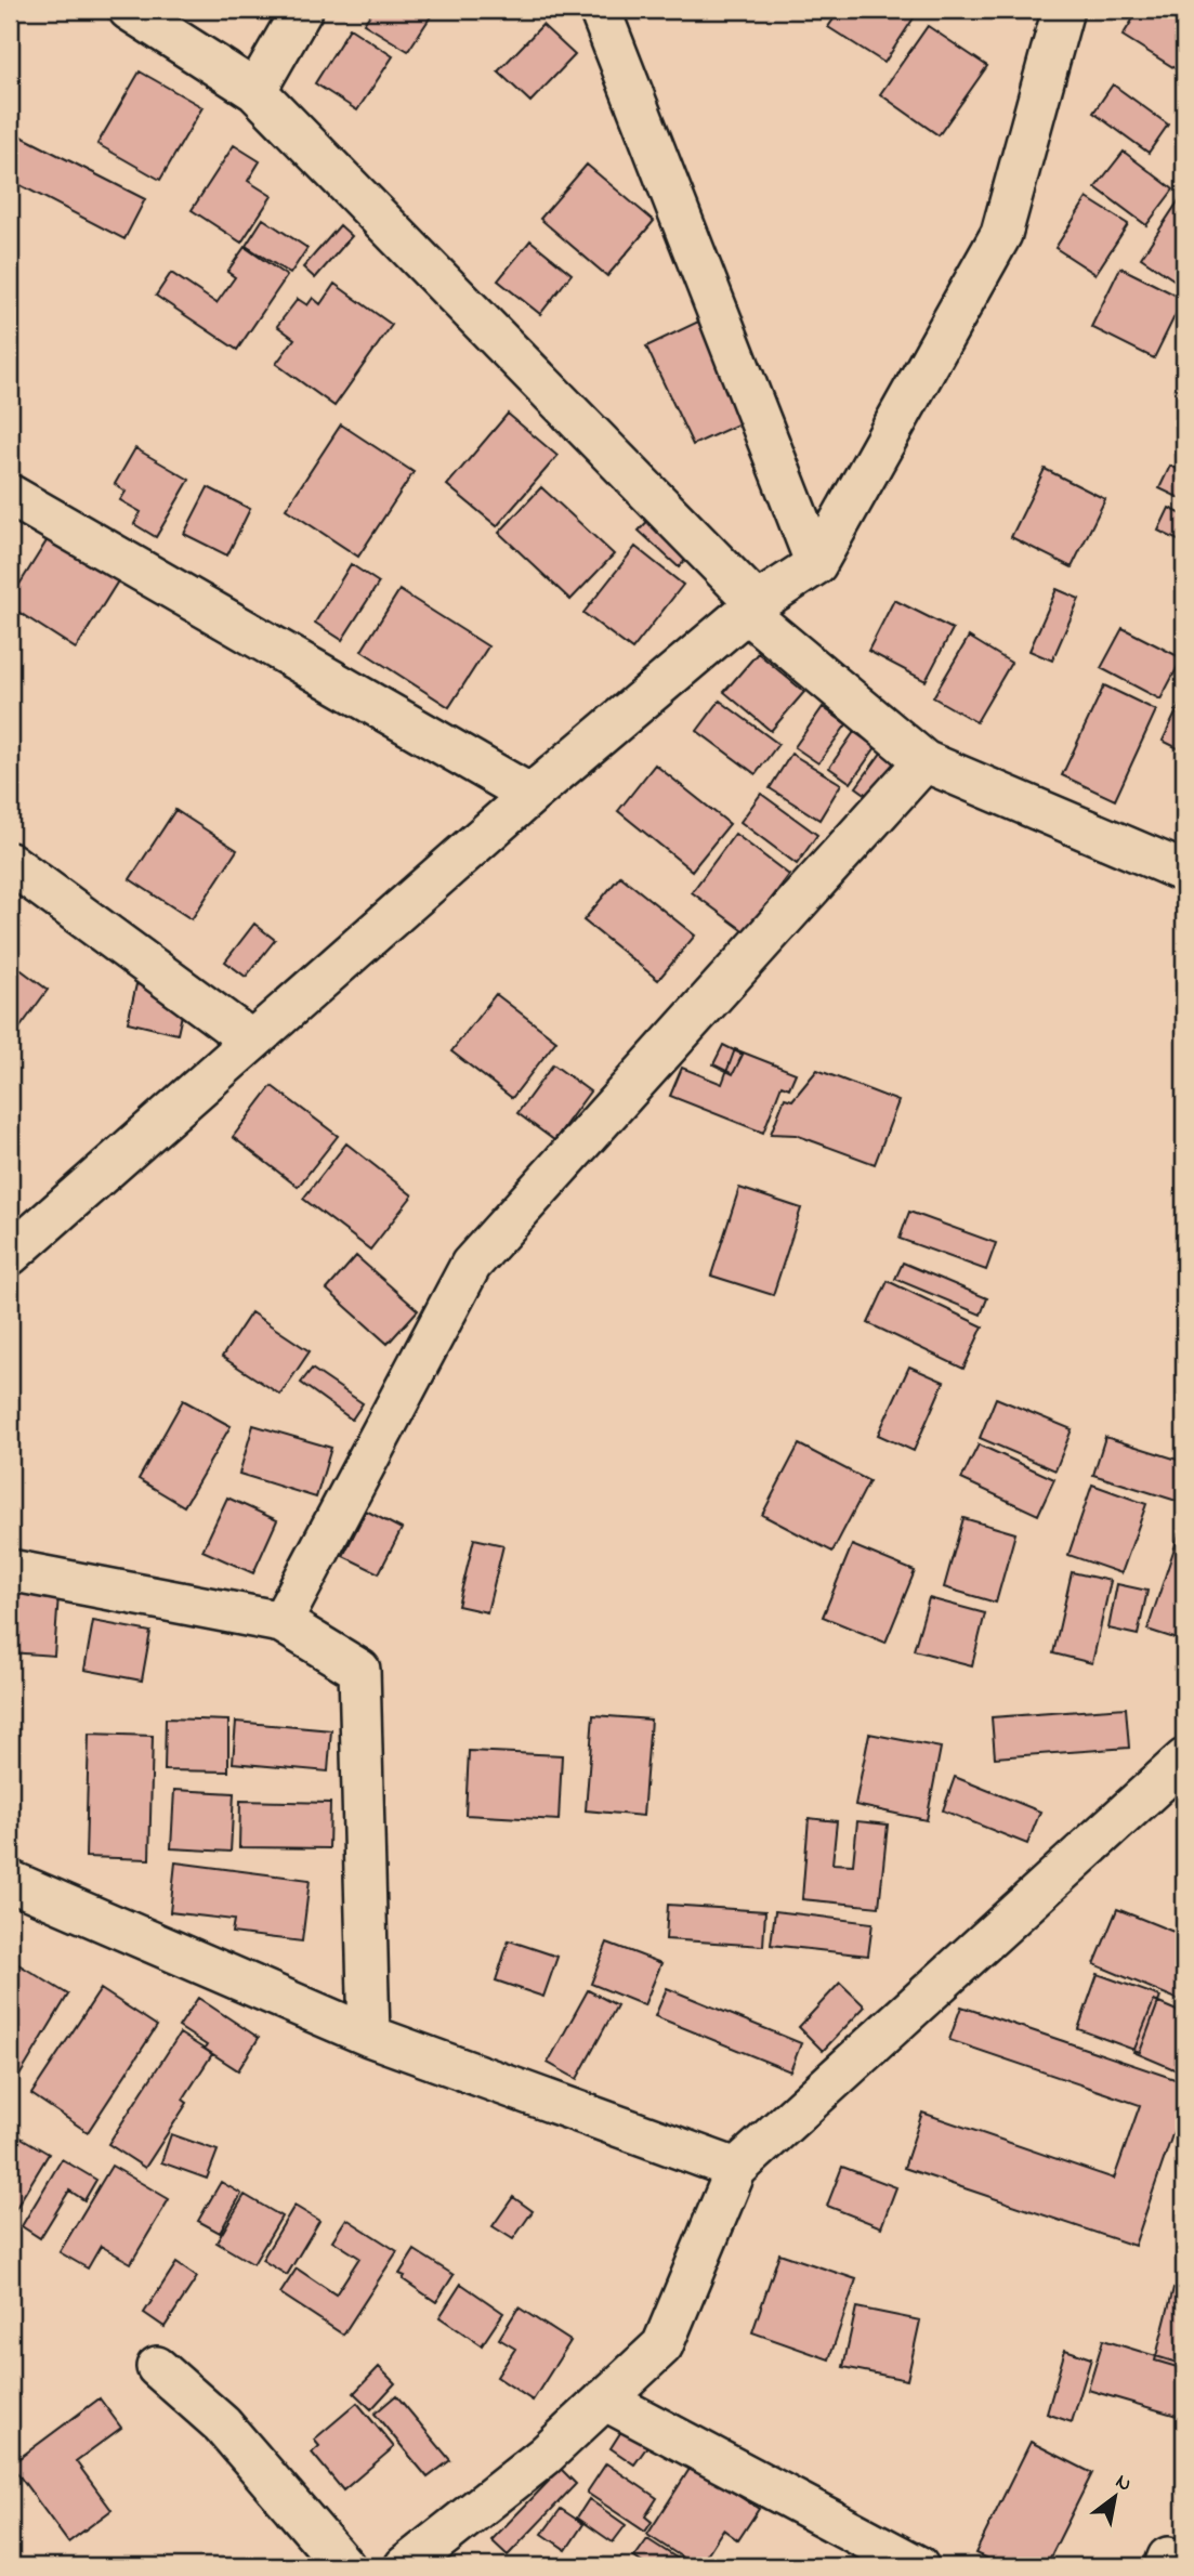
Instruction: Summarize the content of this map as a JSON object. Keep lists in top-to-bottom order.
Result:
{
  "north": "top right"
}
